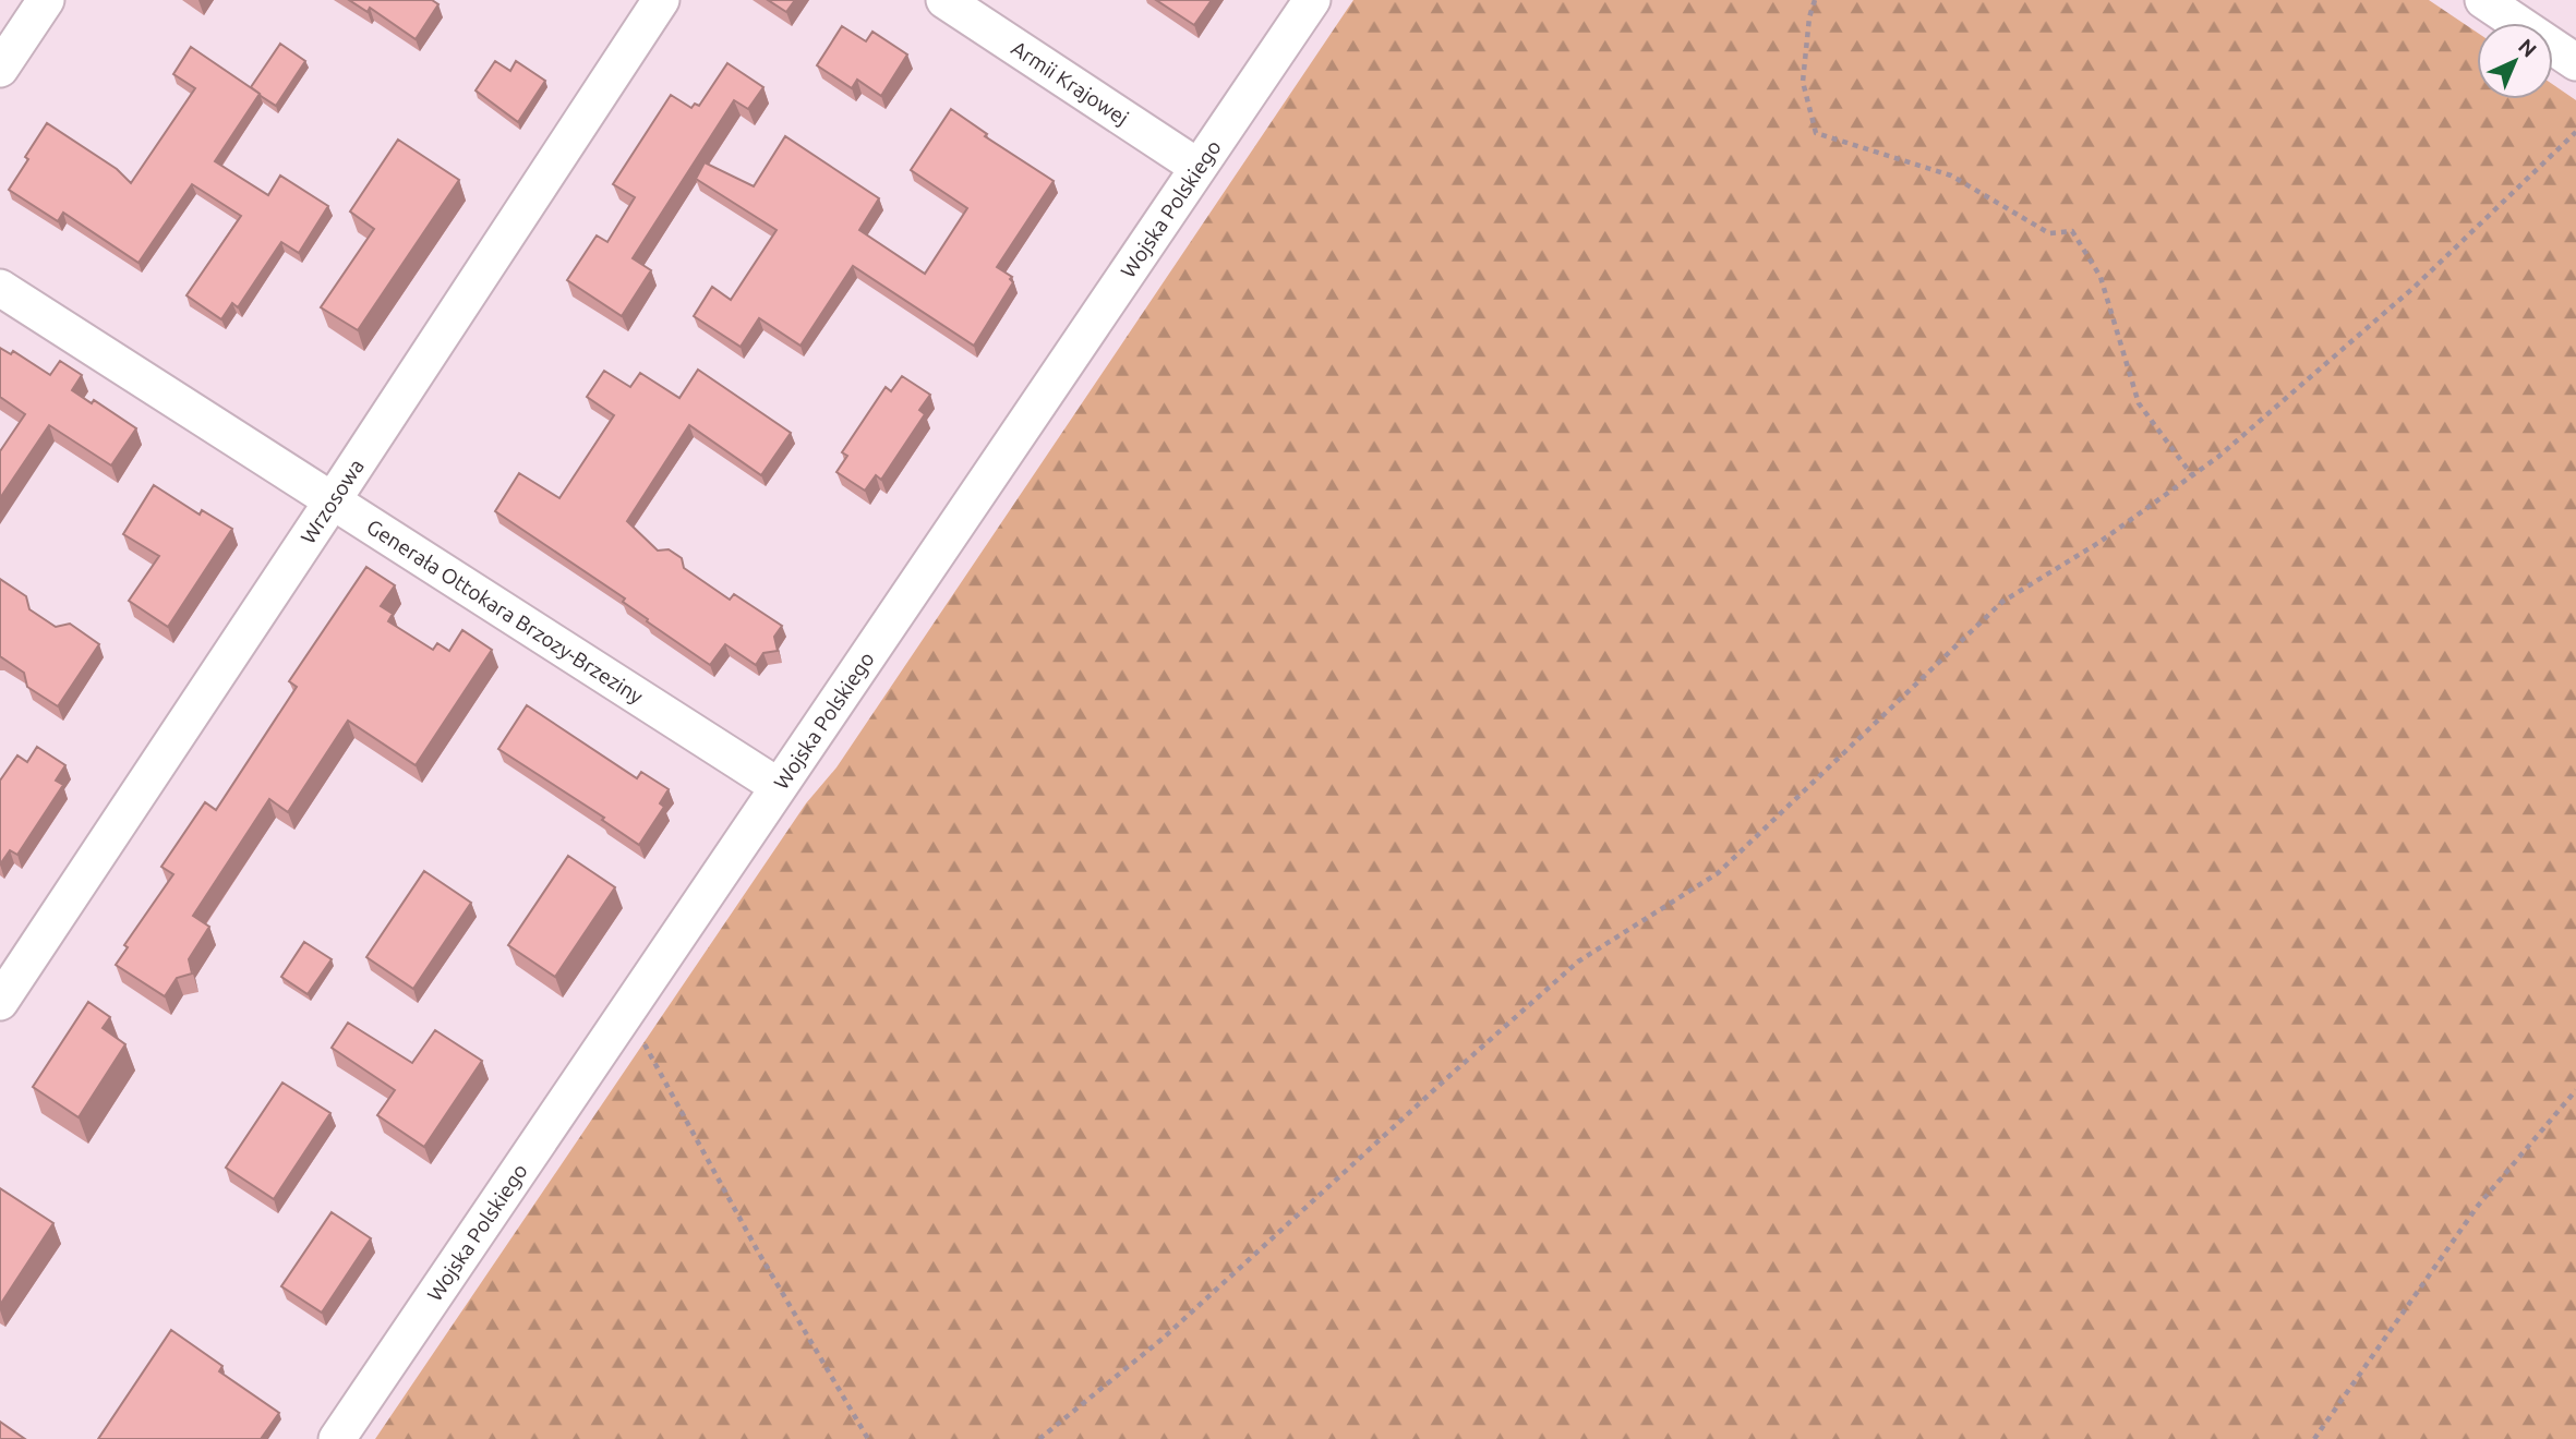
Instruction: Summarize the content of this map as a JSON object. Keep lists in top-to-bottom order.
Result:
{
  "streets": {
    "street": [
      "Armii Krajowej",
      "Wojska Polskiego",
      "Wrzosowa",
      "Generała Ottokara Brzozy-Brzeziny"
    ]
  },
  "crossings": [
    ["Armii Krajowej", "Wojska Polskiego"],
    ["Wojska Polskiego", "Generała Ottokara Brzozy-Brzeziny"],
    ["Wrzosowa", "Generała Ottokara Brzozy-Brzeziny"]
  ],
  "north": "top right"
}
